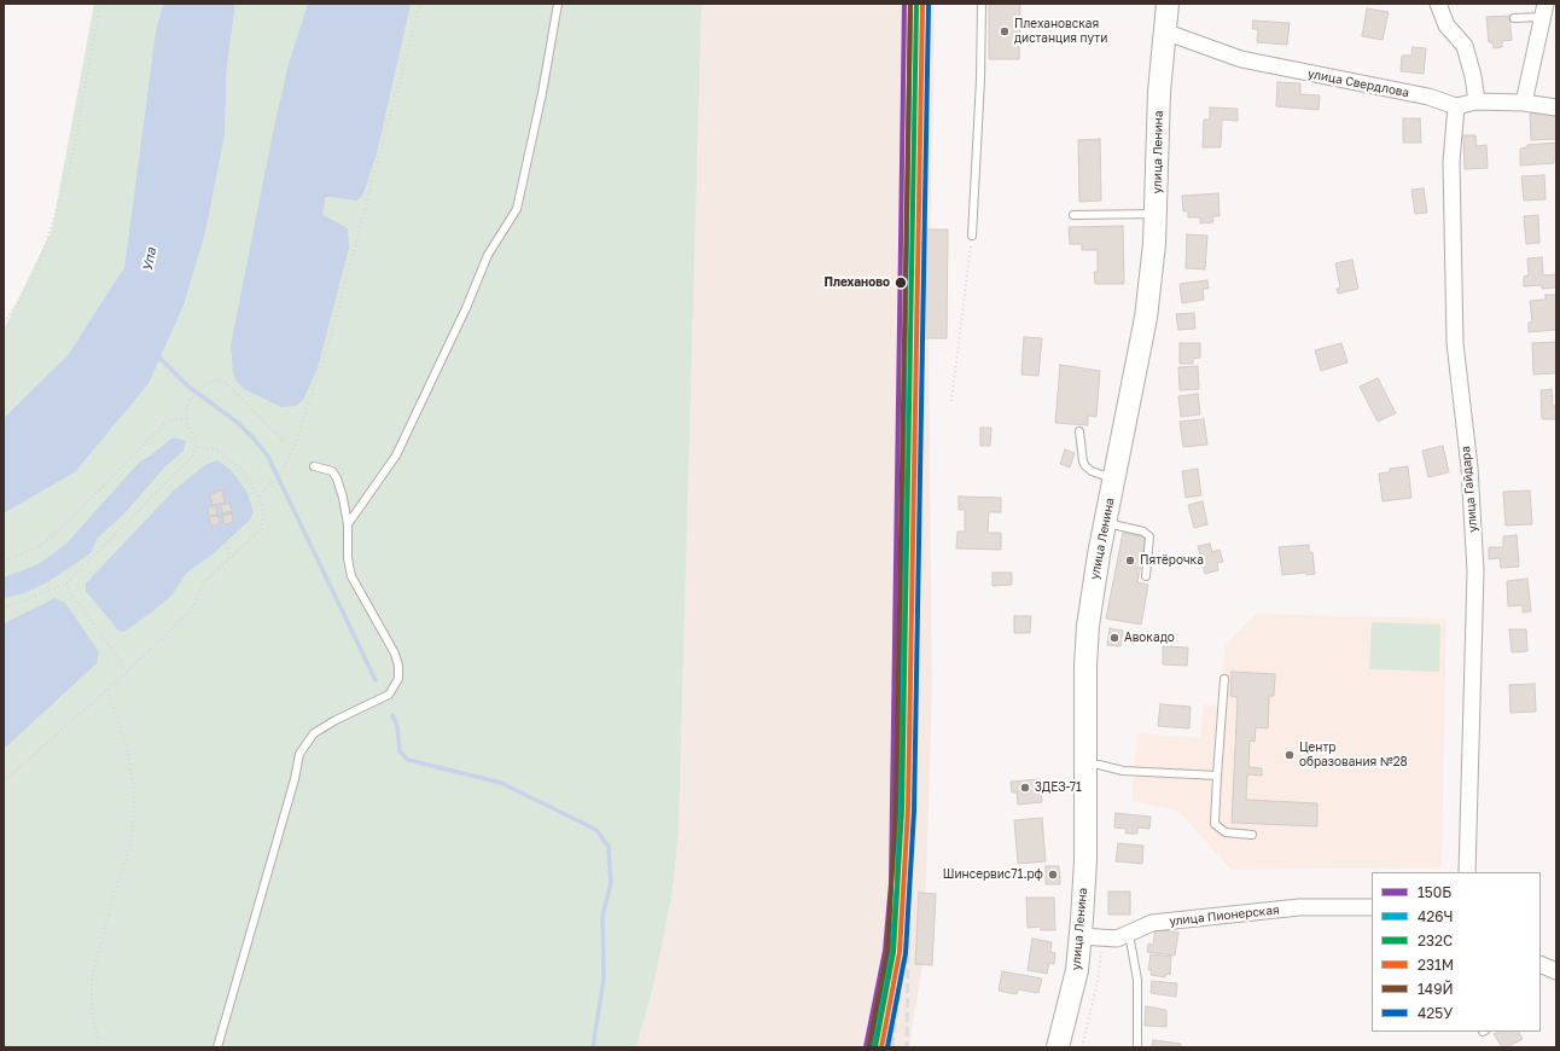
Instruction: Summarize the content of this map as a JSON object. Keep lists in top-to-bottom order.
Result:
{
  "streets": {
    "main road": ["улица Ленина"],
    "street": ["улица Свердлова", "улица Гайдара", "улица Пионерская"]
  },
  "crossings": [
    ["улица Свердлова", "улица Ленина"],
    ["улица Свердлова", "улица Гайдара"],
    ["улица Ленина", "улица Пионерская"]
  ],
  "water": ["Упа"],
  "places": [
    "Плехановская дистанция пути",
    "Плеханово",
    "Пятёрочка",
    "Авокадо",
    "Центр образования №28",
    "3ДЕЗ-71",
    "Шинсервис71.рф"
  ],
  "lines": [
    "transit line 150Б",
    "transit line 426Ч",
    "transit line 232C",
    "transit line 231М",
    "transit line 149Й",
    "transit line 425У"
  ],
  "legend": [
    "150Б",
    "426Ч",
    "232C",
    "231М",
    "149Й",
    "425У"
  ]
}
